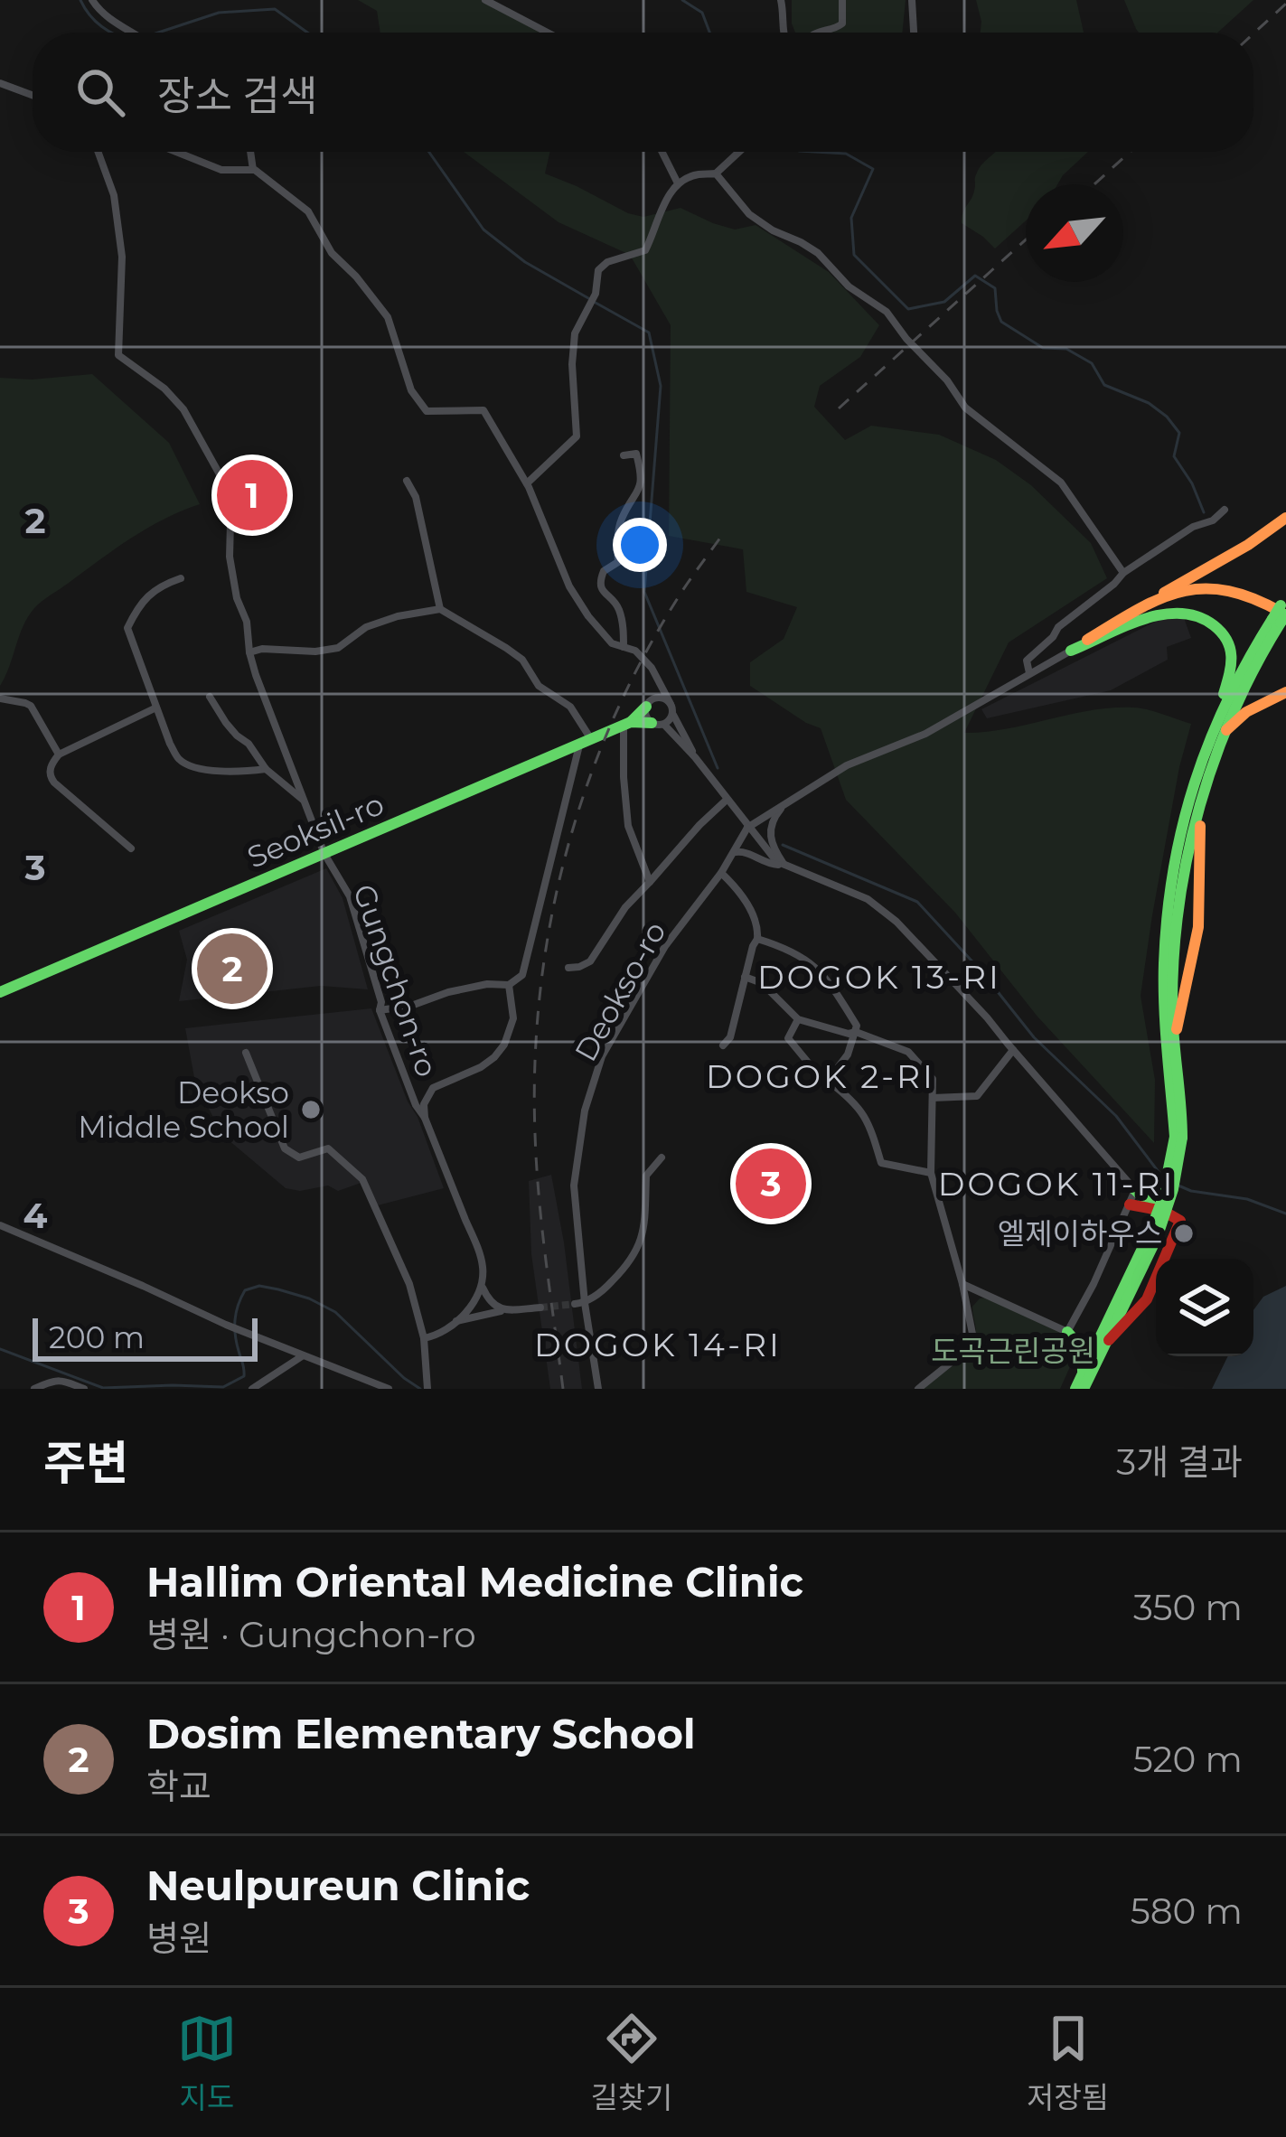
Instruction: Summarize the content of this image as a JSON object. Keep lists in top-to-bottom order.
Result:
{
  "streets": {
    "main road": ["Seoksil-ro"],
    "street": ["Gungchon-ro", "Deokso-ro"]
  },
  "crossings": [
    ["Seoksil-ro", "Gungchon-ro"]
  ],
  "districts": [
    "DOGOK 13-RI",
    "DOGOK 2-RI",
    "DOGOK 11-RI",
    "DOGOK 14-RI"
  ],
  "parks": ["도곡근린공원"],
  "places": ["Deokso Middle School", "엘제이하우스"],
  "scale_bar": "200 m",
  "north": "bottom left",
  "page": {
    "search": "장소 검색",
    "pins": ["1", "2", "3"],
    "scale": "200 m",
    "heading": ["주변", "3개 결과"],
    "list": [
      {
        "mark": "1",
        "name": "Hallim Oriental Medicine Clinic",
        "note": "병원 · Gungchon-ro",
        "value": "350 m"
      },
      {
        "mark": "2",
        "name": "Dosim Elementary School",
        "note": "학교",
        "value": "520 m"
      },
      {
        "mark": "3",
        "name": "Neulpureun Clinic",
        "note": "병원",
        "value": "580 m"
      }
    ],
    "nav": ["지도", "길찾기", "저장됨"]
  },
  "grid": {
    "rows": ["2", "3", "4"]
  }
}
